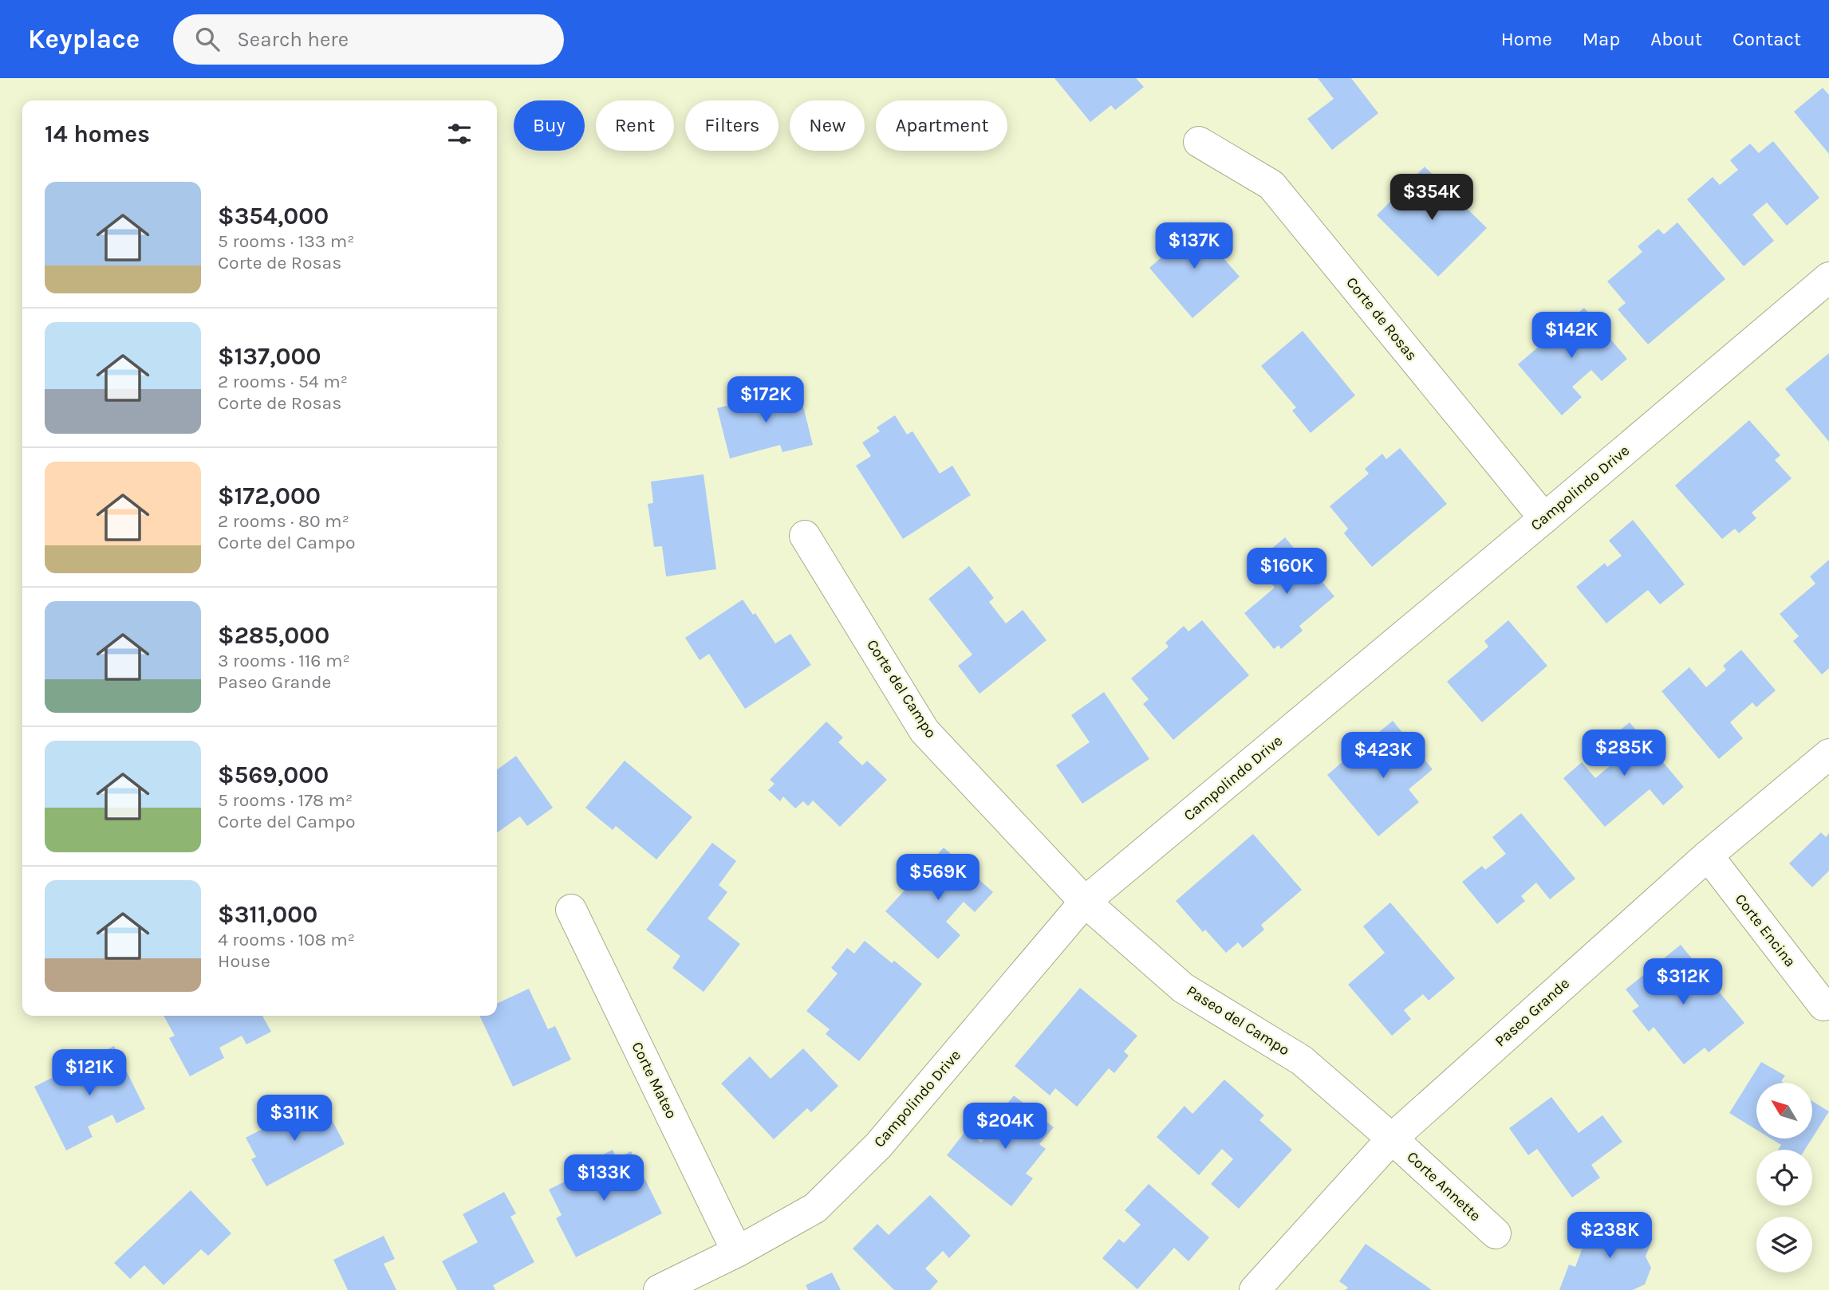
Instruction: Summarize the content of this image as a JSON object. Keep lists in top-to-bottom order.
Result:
{
  "streets": {
    "street": [
      "Corte de Rosas",
      "Campolindo Drive",
      "Corte del Campo",
      "Corte Encina",
      "Paseo Grande",
      "Paseo del Campo",
      "Corte Mateo",
      "Corte Annette"
    ]
  },
  "crossings": [
    ["Corte de Rosas", "Campolindo Drive"],
    ["Campolindo Drive", "Corte del Campo"],
    ["Campolindo Drive", "Paseo del Campo"],
    ["Campolindo Drive", "Corte Mateo"],
    ["Corte del Campo", "Paseo del Campo"],
    ["Corte Encina", "Paseo Grande"],
    ["Paseo Grande", "Paseo del Campo"],
    ["Paseo Grande", "Corte Annette"],
    ["Paseo del Campo", "Corte Annette"]
  ],
  "north": "top left",
  "page": {
    "header": "Keyplace",
    "search": "Search here",
    "nav": [
      "Home",
      "Map",
      "About",
      "Contact"
    ],
    "chip": [
      "Buy",
      "Rent",
      "Filters",
      "New",
      "Apartment"
    ],
    "heading": "14 homes",
    "list": [
      {
        "name": "$354,000",
        "note": "5 rooms · 133 m² · Corte de Rosas"
      },
      {
        "name": "$137,000",
        "note": "2 rooms · 54 m² · Corte de Rosas"
      },
      {
        "name": "$172,000",
        "note": "2 rooms · 80 m² · Corte del Campo"
      },
      {
        "name": "$285,000",
        "note": "3 rooms · 116 m² · Paseo Grande"
      },
      {
        "name": "$569,000",
        "note": "5 rooms · 178 m² · Corte del Campo"
      },
      {
        "name": "$311,000",
        "note": "4 rooms · 108 m² · House"
      }
    ],
    "price": [
      "$354K",
      "$137K",
      "$142K",
      "$172K",
      "$160K",
      "$285K",
      "$423K",
      "$569K",
      "$312K",
      "$121K",
      "$311K",
      "$204K",
      "$133K",
      "$238K"
    ]
  }
}
